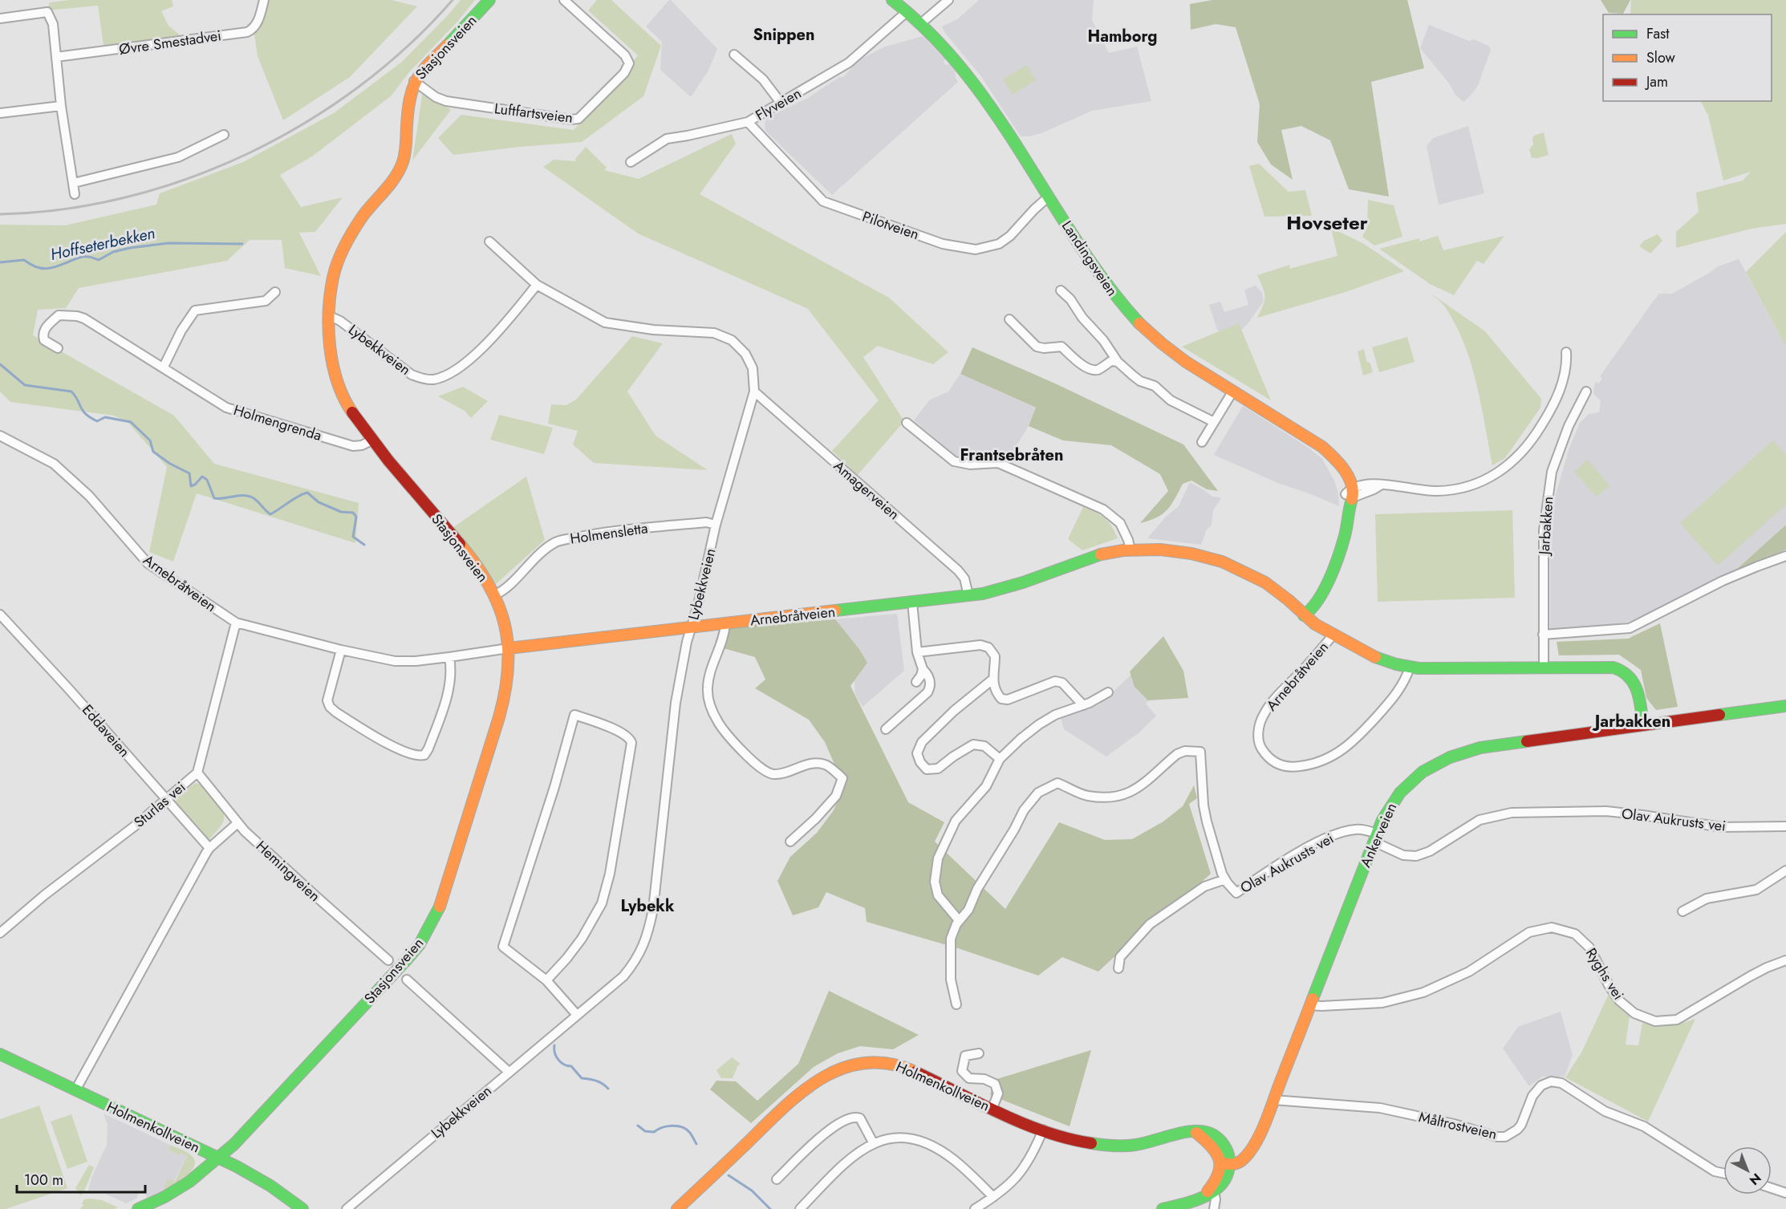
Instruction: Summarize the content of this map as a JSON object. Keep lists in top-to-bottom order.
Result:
{
  "streets": {
    "street": [
      "Øvre Smestadvei",
      "Stasjonsveien",
      "Flyveien",
      "Luftfartsveien",
      "Pilotveien",
      "Landingsveien",
      "Lybekkveien",
      "Holmengrenda",
      "Amagerveien",
      "Jarbakken",
      "Holmensletta",
      "Arnebråtveien",
      "Eddaveien",
      "Sturlas vei",
      "Olav Aukrusts vei",
      "Ankerveien",
      "Hemingveien",
      "Ryghs vei",
      "Holmenkollveien",
      "Måltrostveien"
    ]
  },
  "crossings": [
    ["Stasjonsveien", "Luftfartsveien"],
    ["Stasjonsveien", "Lybekkveien"],
    ["Stasjonsveien", "Holmengrenda"],
    ["Stasjonsveien", "Holmensletta"],
    ["Stasjonsveien", "Arnebråtveien"],
    ["Stasjonsveien", "Holmenkollveien"],
    ["Flyveien", "Pilotveien"],
    ["Flyveien", "Landingsveien"],
    ["Pilotveien", "Landingsveien"],
    ["Lybekkveien", "Amagerveien"],
    ["Lybekkveien", "Holmensletta"],
    ["Lybekkveien", "Arnebråtveien"],
    ["Amagerveien", "Arnebråtveien"],
    ["Jarbakken", "Arnebråtveien"],
    ["Arnebråtveien", "Sturlas vei"],
    ["Arnebråtveien", "Ankerveien"],
    ["Eddaveien", "Sturlas vei"],
    ["Sturlas vei", "Hemingveien"],
    ["Olav Aukrusts vei", "Ankerveien"],
    ["Ankerveien", "Ryghs vei"],
    ["Ankerveien", "Holmenkollveien"],
    ["Ankerveien", "Måltrostveien"]
  ],
  "districts": [
    "Snippen",
    "Hamborg",
    "Hovseter",
    "Frantsebråten",
    "Jarbakken",
    "Lybekk"
  ],
  "water": ["Hoffseterbekken"],
  "legend": ["Fast", "Slow", "Jam"],
  "scale_bar": "100 m",
  "north": "bottom right"
}
